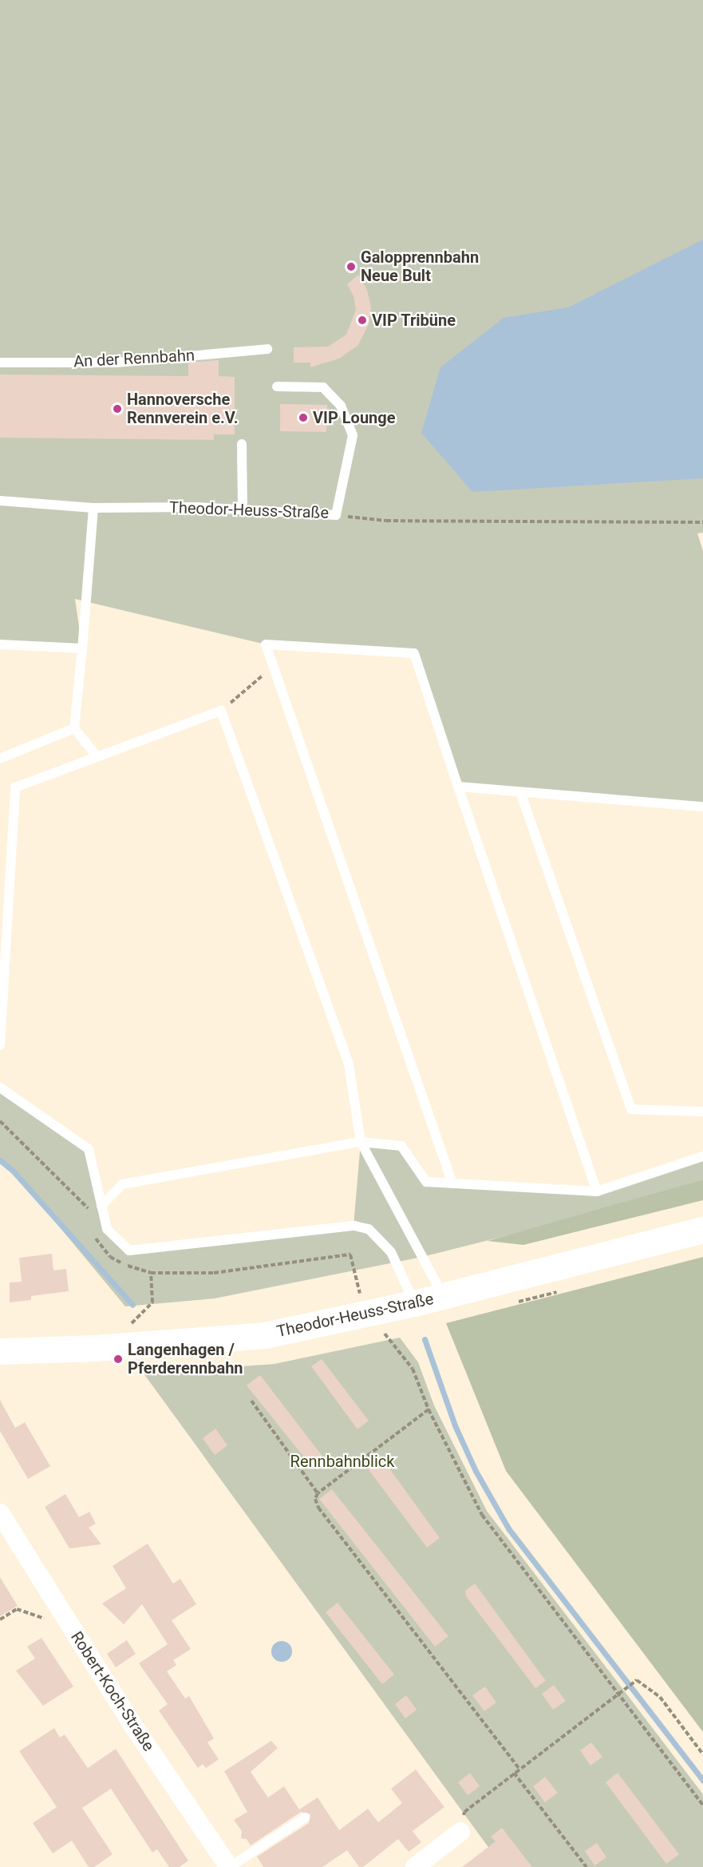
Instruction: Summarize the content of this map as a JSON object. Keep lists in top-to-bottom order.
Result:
{
  "streets": {
    "street": ["Theodor-Heuss-Straße", "Robert-Koch-Straße"],
    "lane": ["An der Rennbahn"]
  },
  "parks": ["Rennbahnblick"],
  "places": [
    "Galopprennbahn Neue Bult",
    "VIP Tribüne",
    "Hannoversche Rennverein e.V.",
    "VIP Lounge",
    "Langenhagen / Pferderennbahn"
  ]
}
